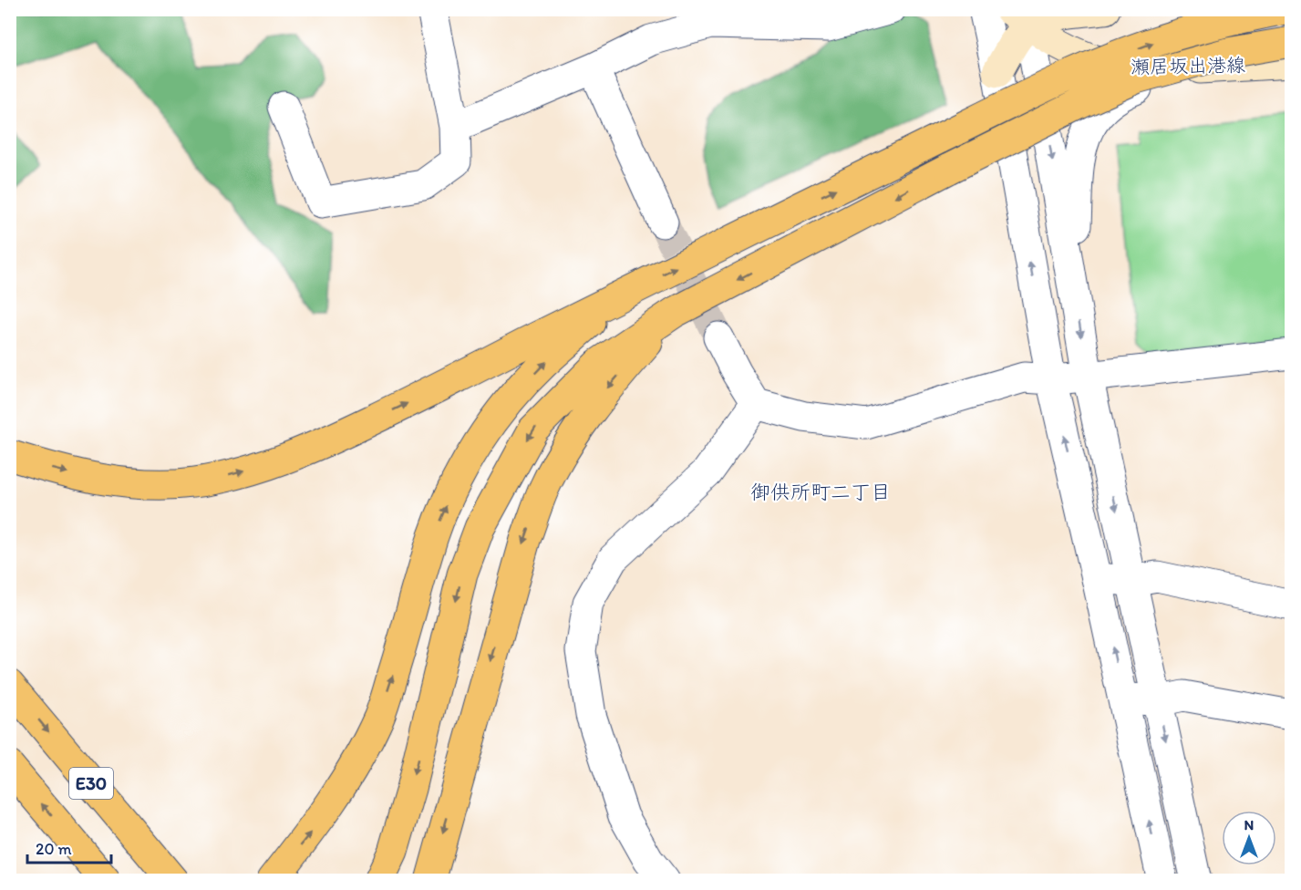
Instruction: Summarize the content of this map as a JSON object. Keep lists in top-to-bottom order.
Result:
{
  "streets": {
    "highway": ["E30"],
    "main road": ["瀬居坂出港線"]
  },
  "districts": ["御供所町二丁目"],
  "scale_bar": "20 m",
  "north": "top"
}
